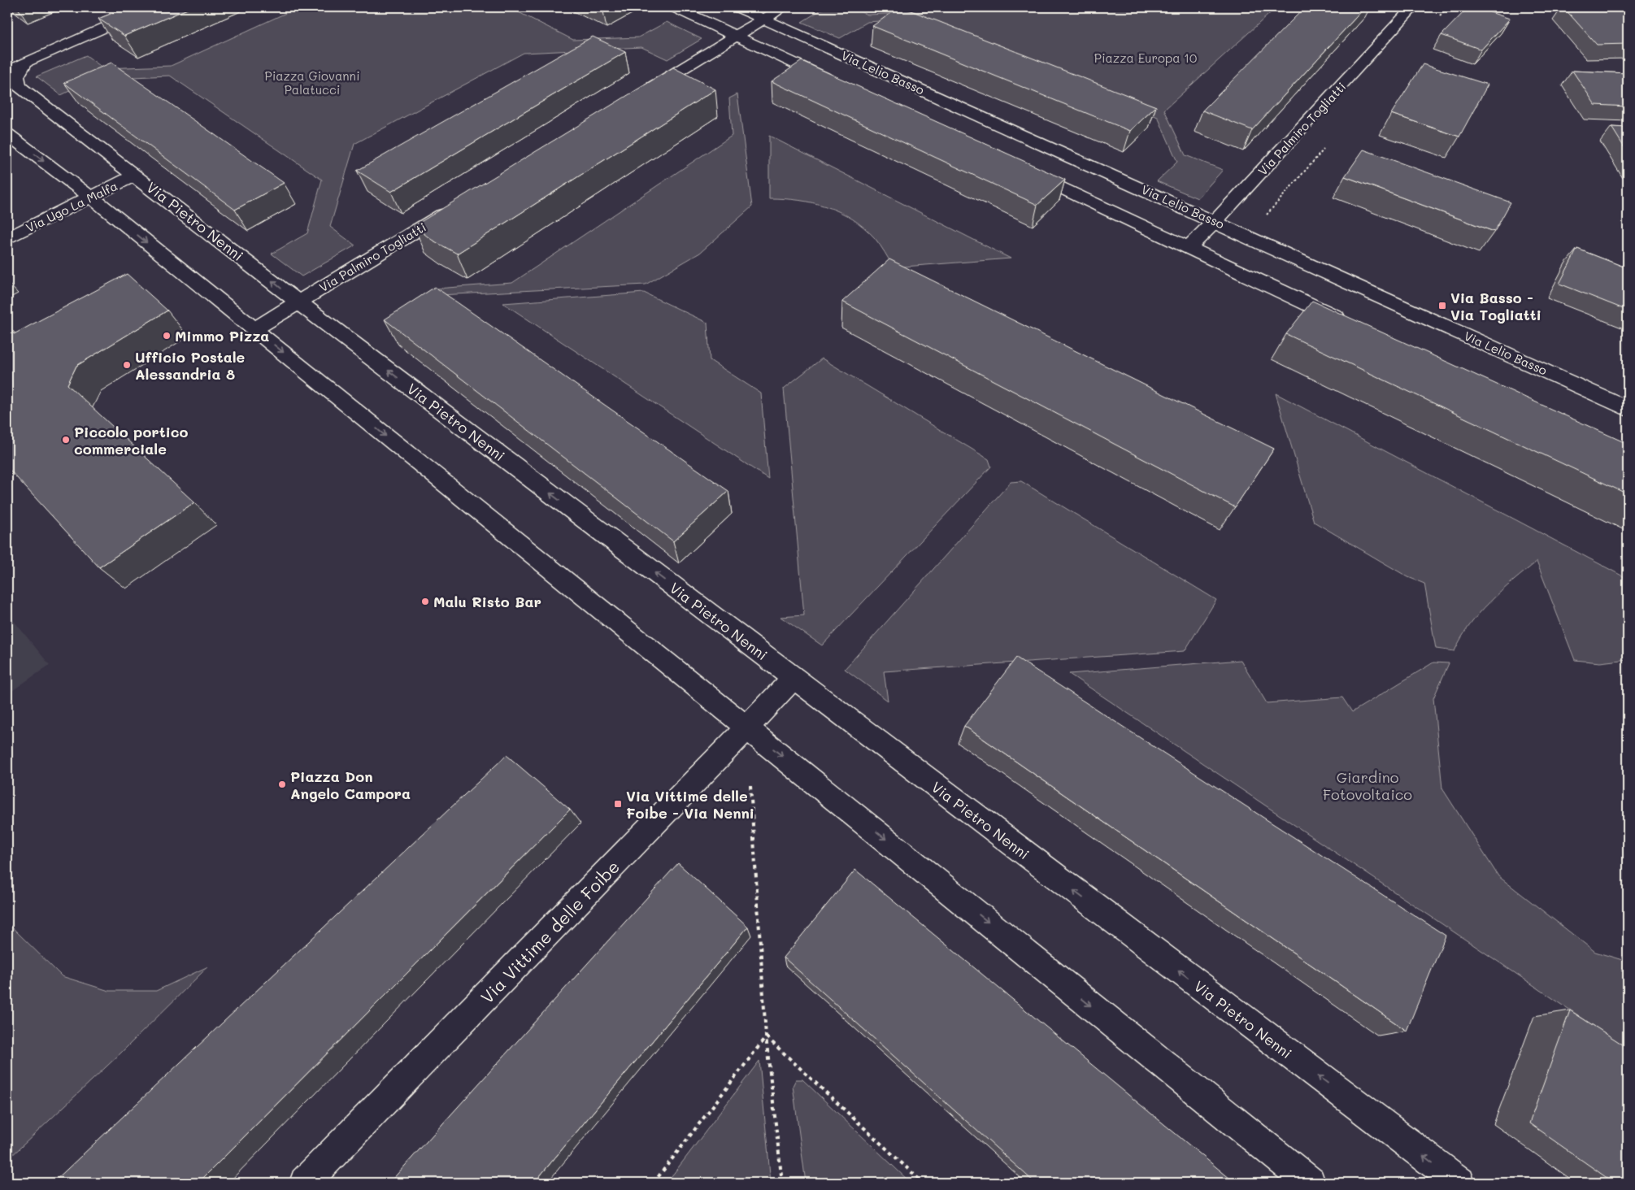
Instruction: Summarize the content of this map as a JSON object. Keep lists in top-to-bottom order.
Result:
{
  "streets": {
    "street": [
      "Via Lelio Basso",
      "Via Palmiro Togliatti",
      "Via Ugo La Malfa",
      "Via Pietro Nenni",
      "Via Vittime delle Foibe"
    ]
  },
  "crossings": [
    ["Via Lelio Basso", "Via Palmiro Togliatti"],
    ["Via Palmiro Togliatti", "Via Pietro Nenni"],
    ["Via Ugo La Malfa", "Via Pietro Nenni"],
    ["Via Pietro Nenni", "Via Vittime delle Foibe"]
  ],
  "parks": ["Piazza Europa 10", "Piazza Giovanni Palatucci", "Giardino Fotovoltaico"],
  "places": {
    "transit": ["Via Basso - Via Togliatti", "Via Vittime delle Foibe - Via Nenni"],
    "other": [
      "Mimmo Pizza",
      "Ufficio Postale Alessandria 8",
      "Piccolo portico commerciale",
      "Malu Risto Bar",
      "Piazza Don Angelo Campora"
    ]
  }
}
